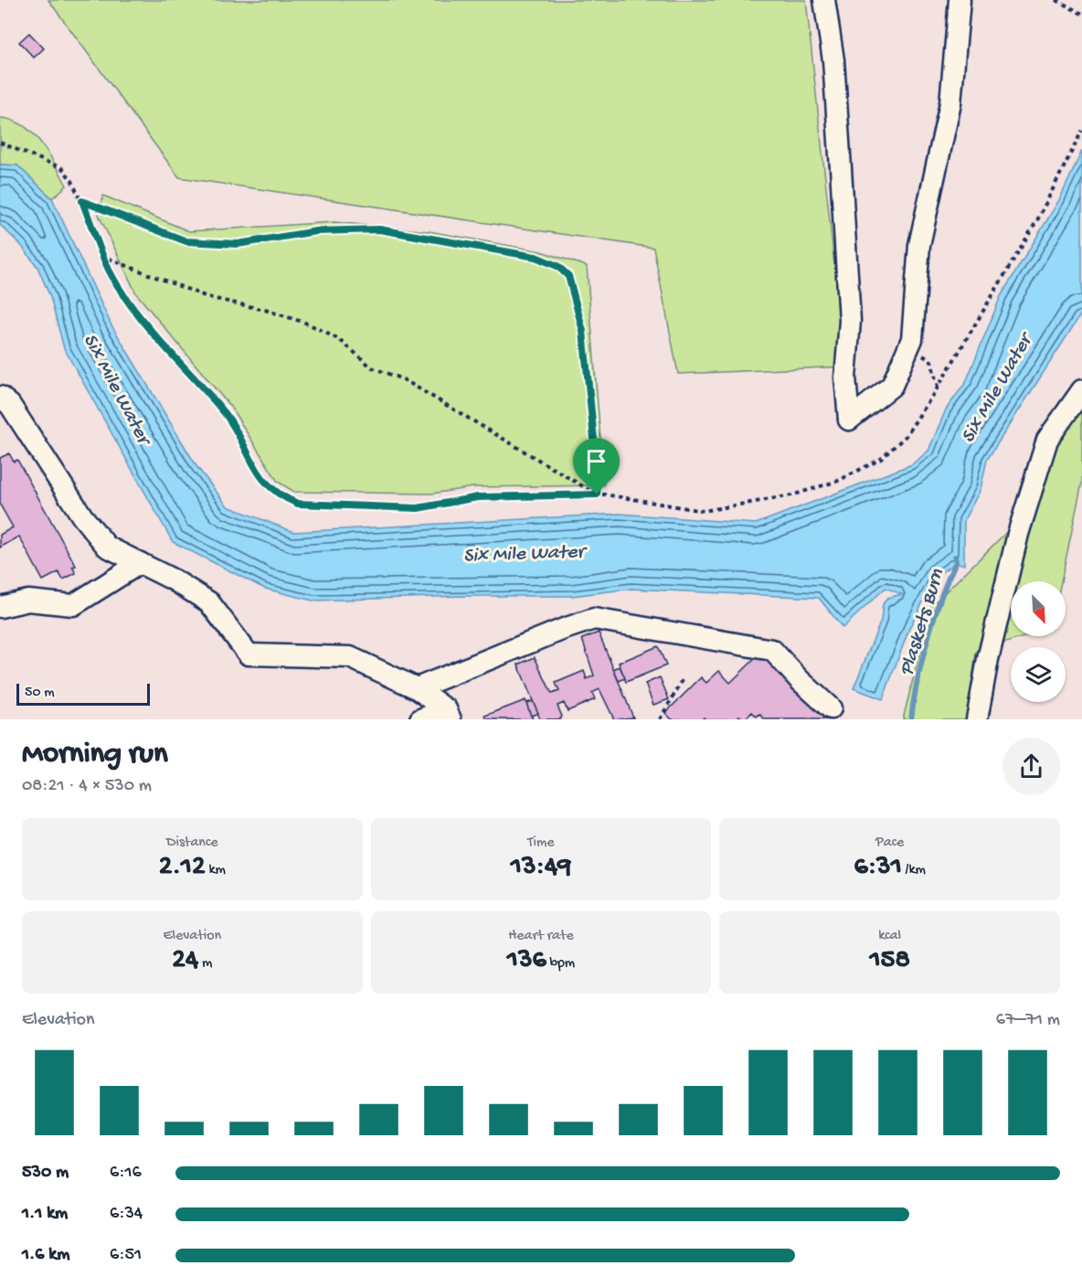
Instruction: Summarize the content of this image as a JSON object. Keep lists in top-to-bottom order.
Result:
{
  "water": ["Six Mile Water", "Plaskets Burn"],
  "scale_bar": "50 m",
  "north": "bottom right",
  "page": {
    "scale": "50 m",
    "heading": ["Morning run", "08:21 · 4 × 530 m"],
    "stats": [
      ["Distance", "2.12 km"],
      ["Time", "13:49"],
      ["Pace", "6:31 /km"],
      ["Elevation", "24 m"],
      ["Heart rate", "136 bpm"],
      ["kcal", "158"]
    ],
    "chart": ["Elevation", "67–71 m"],
    "list": [
      {
        "name": "530 m",
        "note": "6:16"
      },
      {
        "name": "1.1 km",
        "note": "6:34"
      },
      {
        "name": "1.6 km",
        "note": "6:51"
      }
    ]
  }
}
